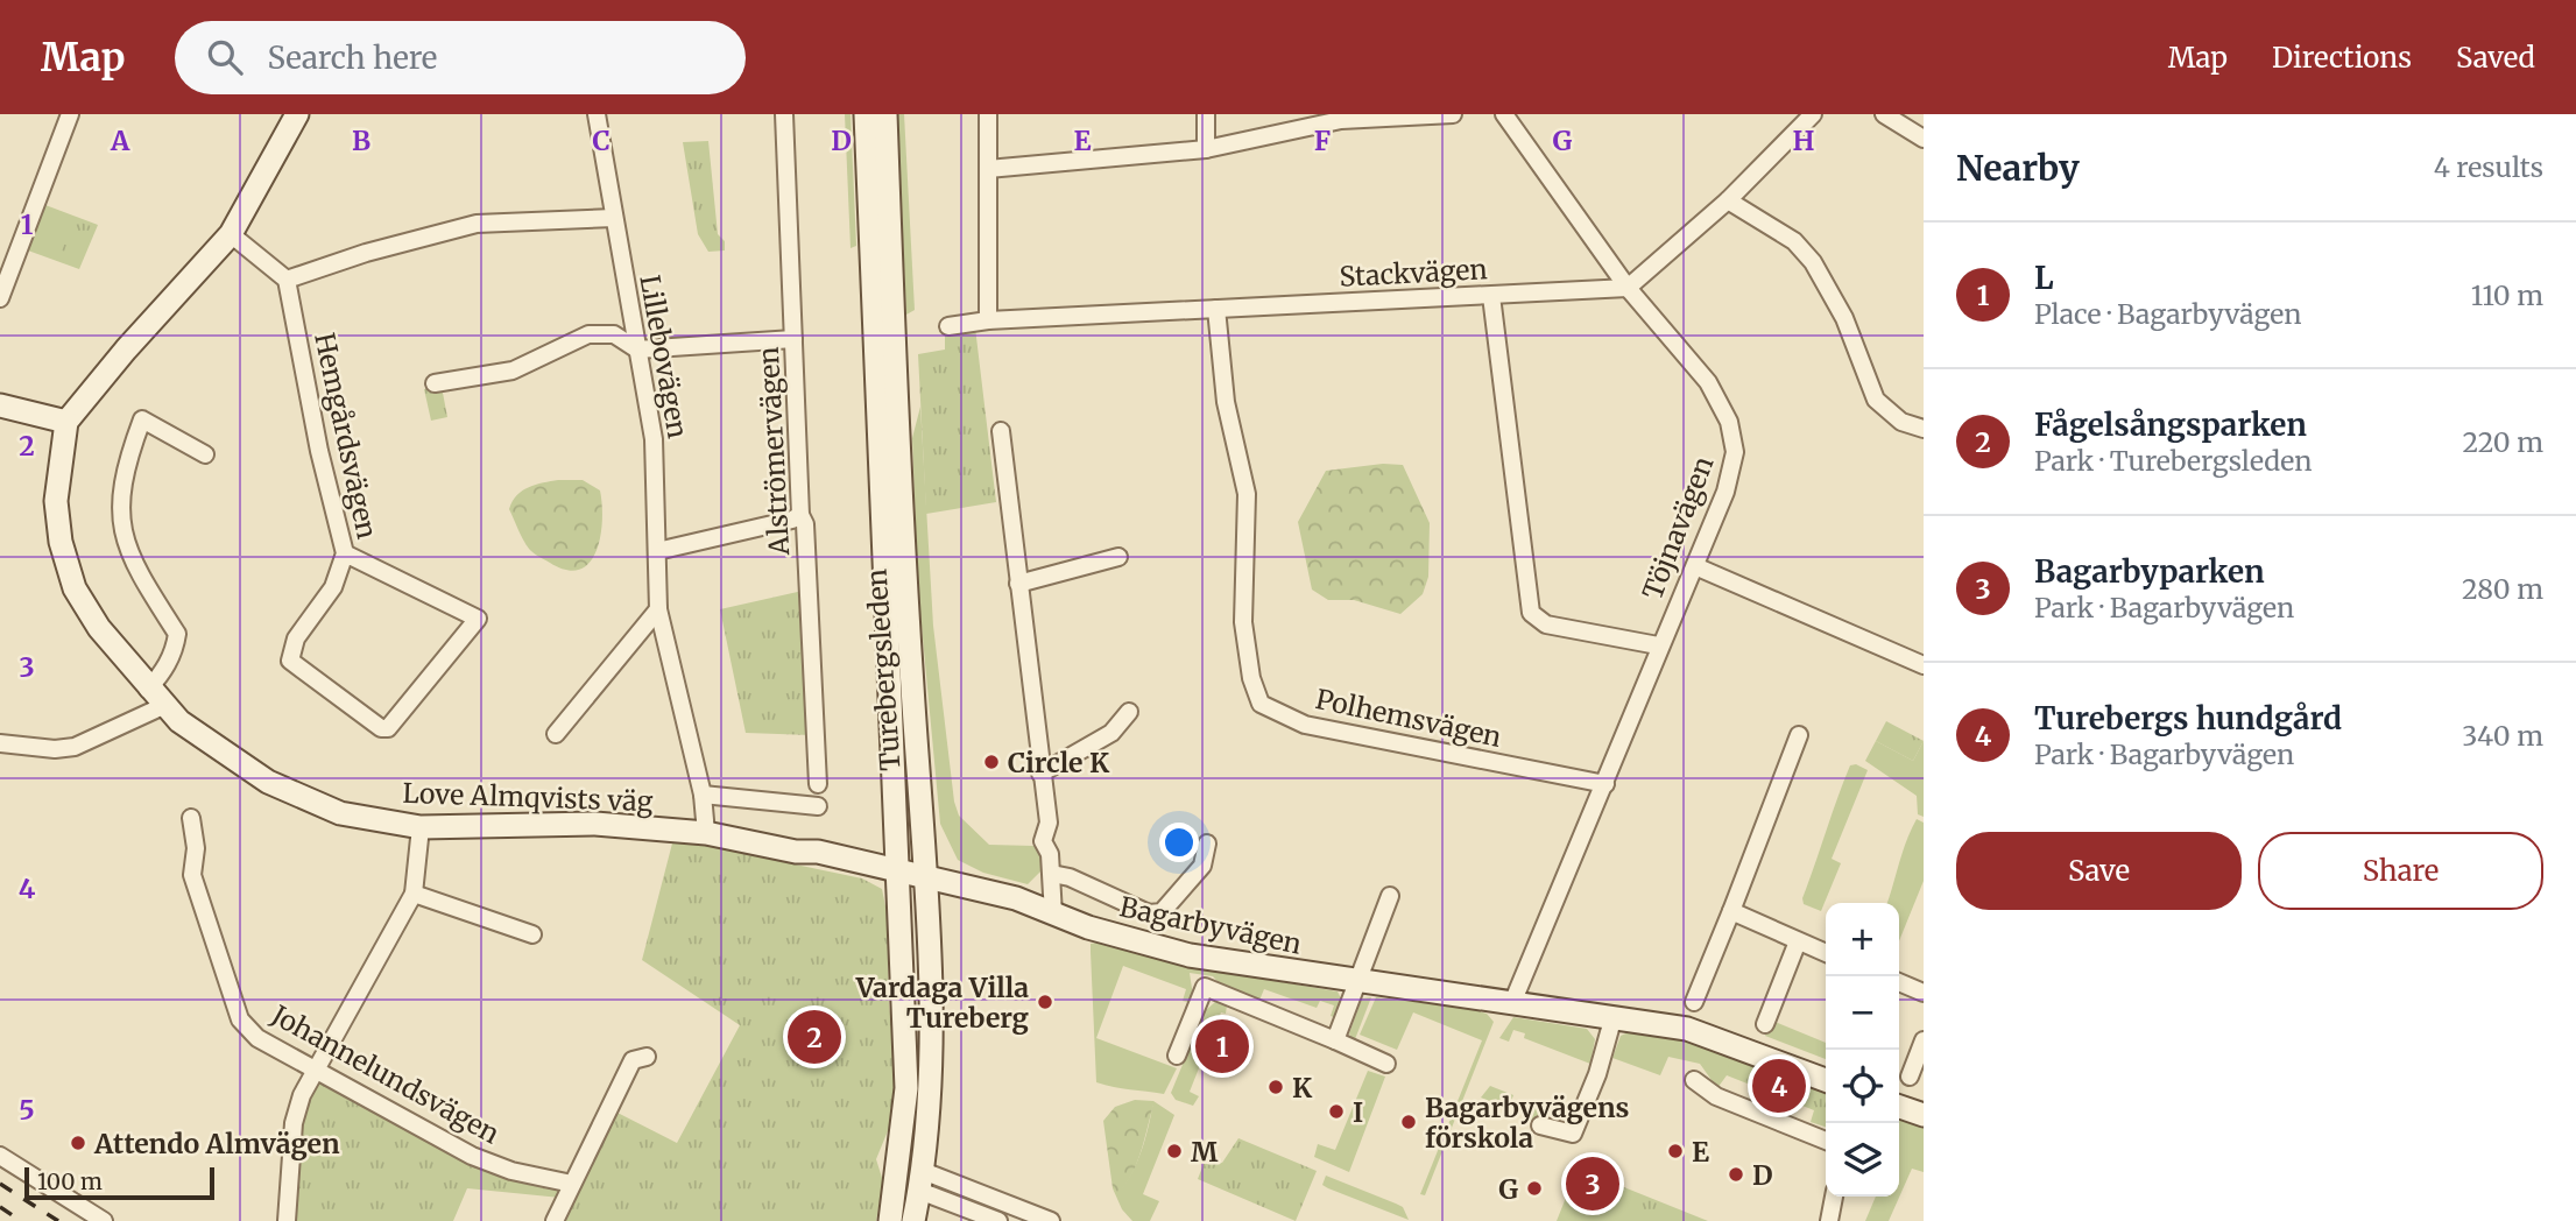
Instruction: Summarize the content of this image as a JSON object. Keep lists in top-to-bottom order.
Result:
{
  "streets": {
    "street": [
      "Stackvägen",
      "Lillebovägen",
      "Hemgårdsvägen",
      "Alströmervägen",
      "Töjnavägen",
      "Turebergsleden",
      "Polhemsvägen",
      "Love Almqvists väg",
      "Bagarbyvägen",
      "Johannelundsvägen"
    ]
  },
  "crossings": [
    ["Stackvägen", "Töjnavägen"],
    ["Stackvägen", "Polhemsvägen"],
    ["Lillebovägen", "Love Almqvists väg"],
    ["Töjnavägen", "Polhemsvägen"],
    ["Töjnavägen", "Bagarbyvägen"],
    ["Turebergsleden", "Love Almqvists väg"],
    ["Turebergsleden", "Bagarbyvägen"],
    ["Love Almqvists väg", "Bagarbyvägen"]
  ],
  "places": [
    "Circle K",
    "Vardaga Villa Tureberg",
    "K",
    "I",
    "Bagarbyvägens förskola",
    "Attendo Almvägen",
    "M",
    "E",
    "D",
    "G"
  ],
  "scale_bar": "100 m",
  "page": {
    "header": "Map",
    "search": "Search here",
    "nav": ["Map", "Directions", "Saved"],
    "heading": ["Nearby", "4 results"],
    "list": [
      {
        "mark": "1",
        "name": "L",
        "note": "Place · Bagarbyvägen",
        "value": "110 m"
      },
      {
        "mark": "2",
        "name": "Fågelsångsparken",
        "note": "Park · Turebergsleden",
        "value": "220 m"
      },
      {
        "mark": "3",
        "name": "Bagarbyparken",
        "note": "Park · Bagarbyvägen",
        "value": "280 m"
      },
      {
        "mark": "4",
        "name": "Turebergs hundgård",
        "note": "Park · Bagarbyvägen",
        "value": "340 m"
      }
    ],
    "buttons": ["Save", "Share"],
    "map_buttons": ["+", "−"],
    "pins": [
      "2",
      "1",
      "4",
      "3"
    ],
    "scale": "100 m"
  },
  "grid": {
    "columns": [
      "A",
      "B",
      "C",
      "D",
      "E",
      "F",
      "G",
      "H"
    ],
    "rows": [
      "1",
      "2",
      "3",
      "4",
      "5"
    ]
  }
}
